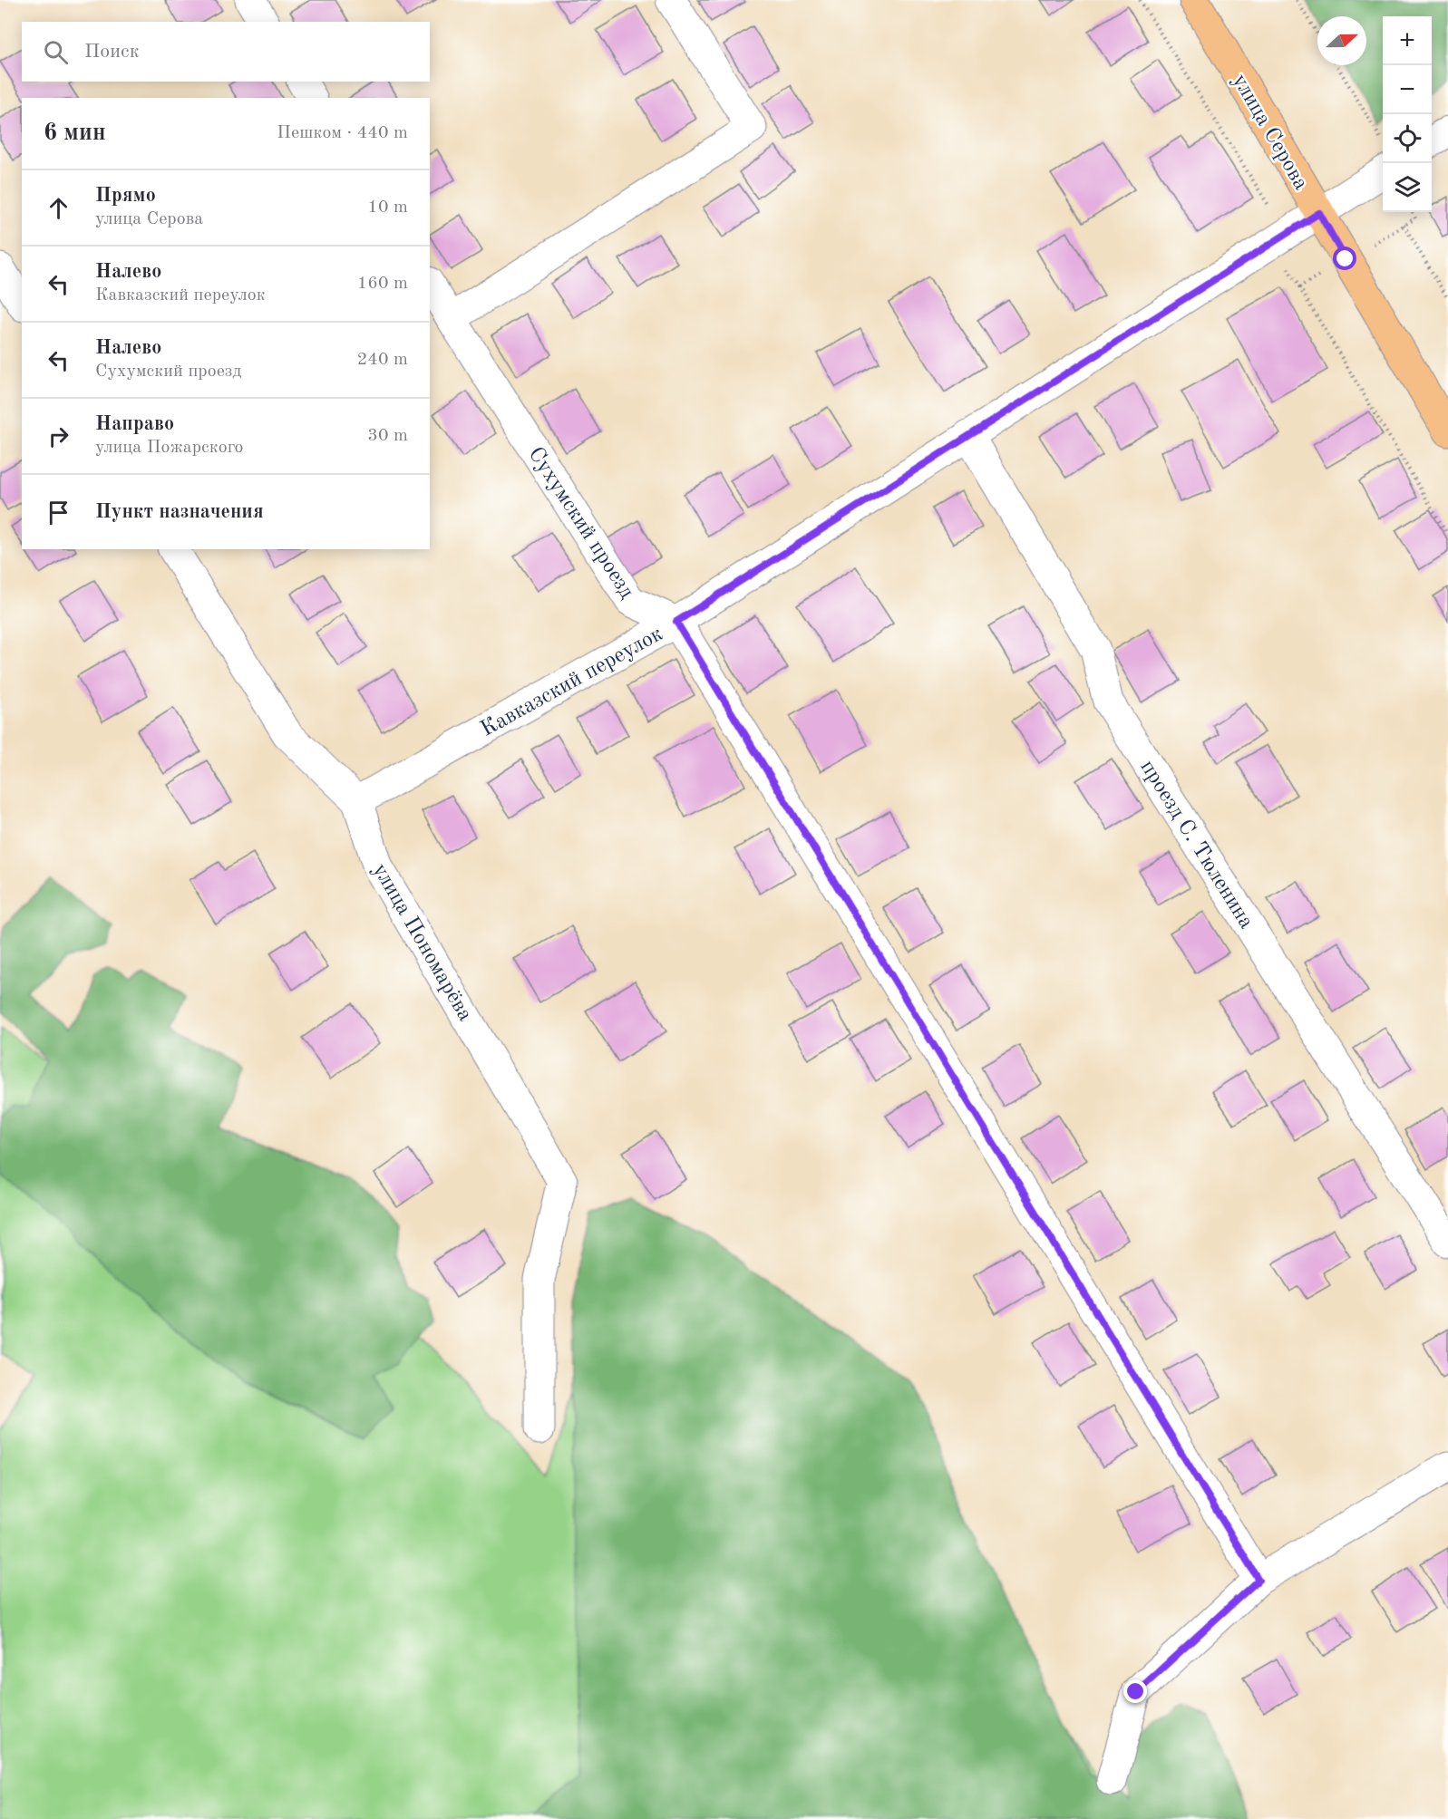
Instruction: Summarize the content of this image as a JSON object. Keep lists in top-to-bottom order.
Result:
{
  "streets": {
    "main road": ["улица Серова"],
    "street": [
      "Сухумский проезд",
      "Кавказский переулок",
      "проезд С. Тюленина",
      "улица Пономарёва"
    ]
  },
  "crossings": [
    ["улица Серова", "Кавказский переулок"],
    ["Сухумский проезд", "Кавказский переулок"],
    ["Кавказский переулок", "проезд С. Тюленина"],
    ["Кавказский переулок", "улица Пономарёва"]
  ],
  "north": "right",
  "page": {
    "map_buttons": ["+", "−"],
    "search": "Поиск",
    "heading": ["6 мин", "Пешком · 440 m"],
    "list": [
      ["Прямо", "улица Серова", "10 m"],
      ["Налево", "Кавказский переулок", "160 m"],
      ["Налево", "Сухумский проезд", "240 m"],
      ["Направо", "улица Пожарского", "30 m"],
      "Пункт назначения"
    ]
  }
}
